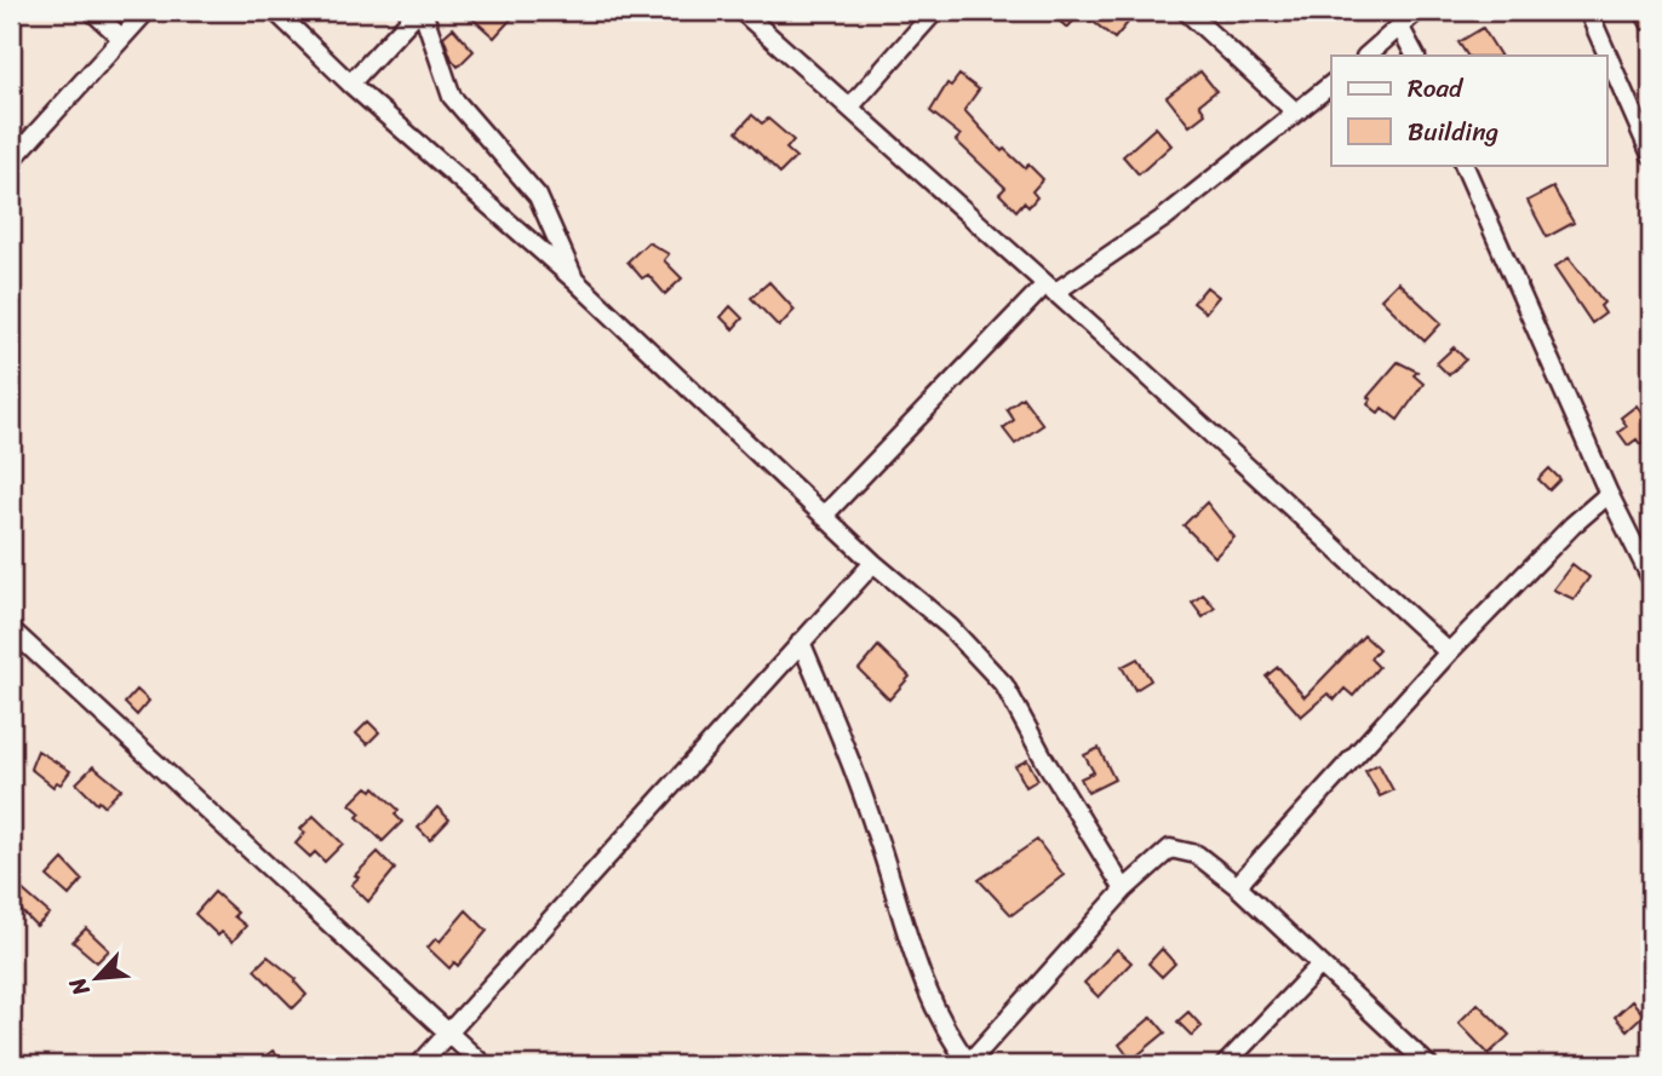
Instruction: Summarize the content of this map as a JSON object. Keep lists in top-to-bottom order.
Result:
{
  "legend": ["Road", "Building"],
  "north": "bottom left"
}
